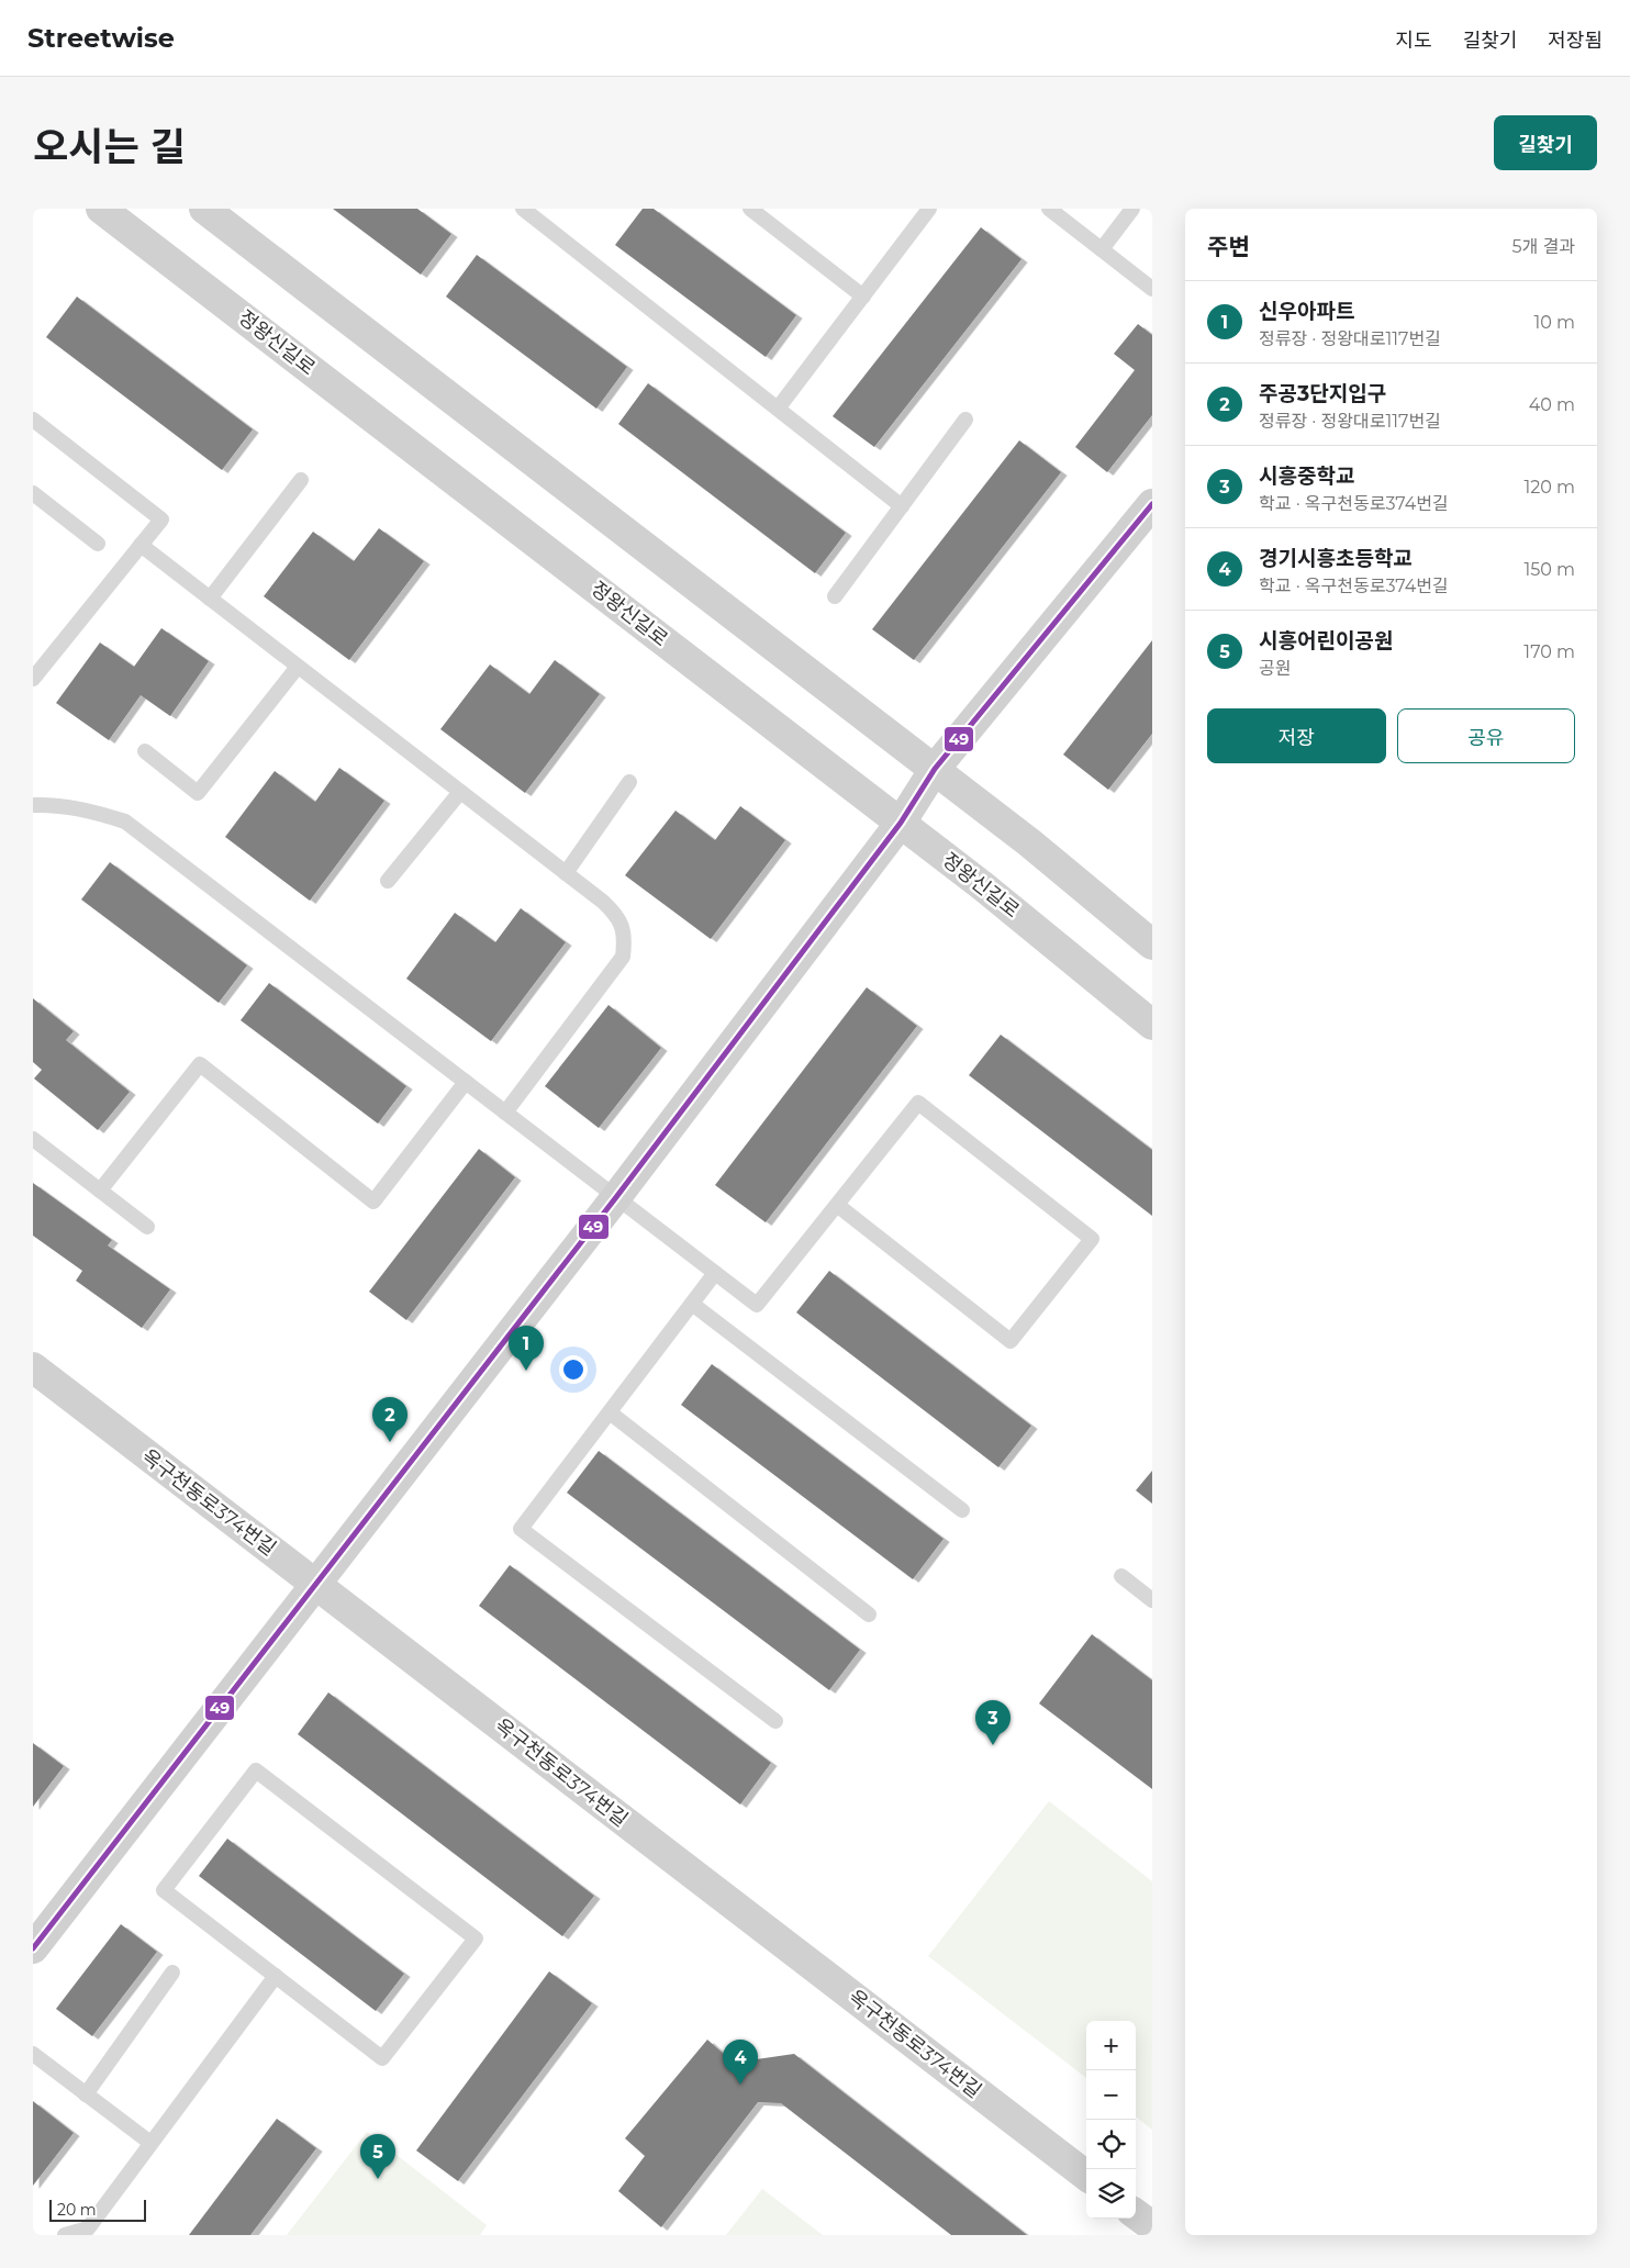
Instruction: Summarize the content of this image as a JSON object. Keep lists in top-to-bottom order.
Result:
{
  "streets": {
    "street": ["정왕신길로", "옥구천동로374번길"]
  },
  "lines": ["transit line 49"],
  "scale_bar": "20 m",
  "page": {
    "header": "Streetwise",
    "nav": ["지도", "길찾기", "저장됨"],
    "title": "오시는 길",
    "buttons": [
      "길찾기",
      ["저장", "공유"]
    ],
    "heading": ["주변", "5개 결과"],
    "list": [
      {
        "mark": "1",
        "name": "신우아파트",
        "note": "정류장 · 정왕대로117번길",
        "value": "10 m"
      },
      {
        "mark": "2",
        "name": "주공3단지입구",
        "note": "정류장 · 정왕대로117번길",
        "value": "40 m"
      },
      {
        "mark": "3",
        "name": "시흥중학교",
        "note": "학교 · 옥구천동로374번길",
        "value": "120 m"
      },
      {
        "mark": "4",
        "name": "경기시흥초등학교",
        "note": "학교 · 옥구천동로374번길",
        "value": "150 m"
      },
      {
        "mark": "5",
        "name": "시흥어린이공원",
        "note": "공원",
        "value": "170 m"
      }
    ],
    "pins": [
      "1",
      "2",
      "3",
      "4",
      "5"
    ],
    "map_buttons": ["+", "−"],
    "scale": "20 m"
  }
}
